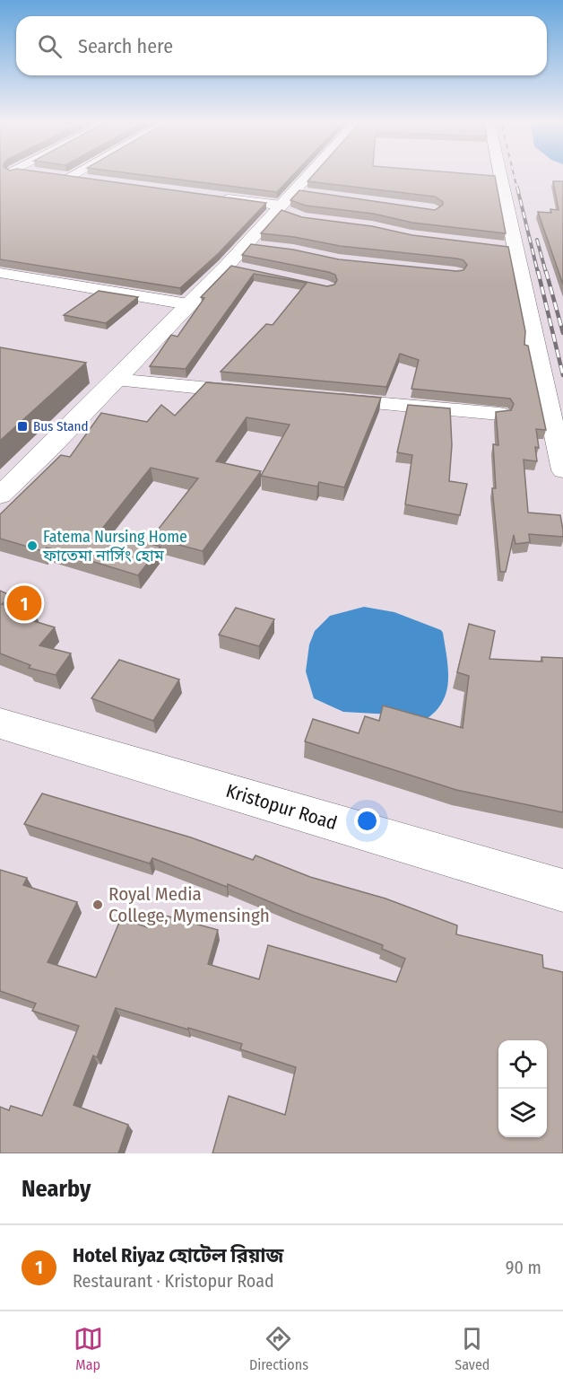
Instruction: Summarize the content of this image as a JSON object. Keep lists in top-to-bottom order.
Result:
{
  "streets": {
    "main road": ["Kristopur Road"]
  },
  "places": {
    "transit": ["Bus Stand"],
    "other": ["Fatema Nursing Home ফাতেমা নার্সিং হোম", "Royal Media College, Mymensingh"]
  },
  "page": {
    "search": "Search here",
    "pins": "1",
    "heading": "Nearby",
    "list": [
      {
        "mark": "1",
        "name": "Hotel Riyaz হোটেল রিয়াজ",
        "note": "Restaurant · Kristopur Road",
        "value": "90 m"
      }
    ],
    "nav": ["Map", "Directions", "Saved"]
  }
}
